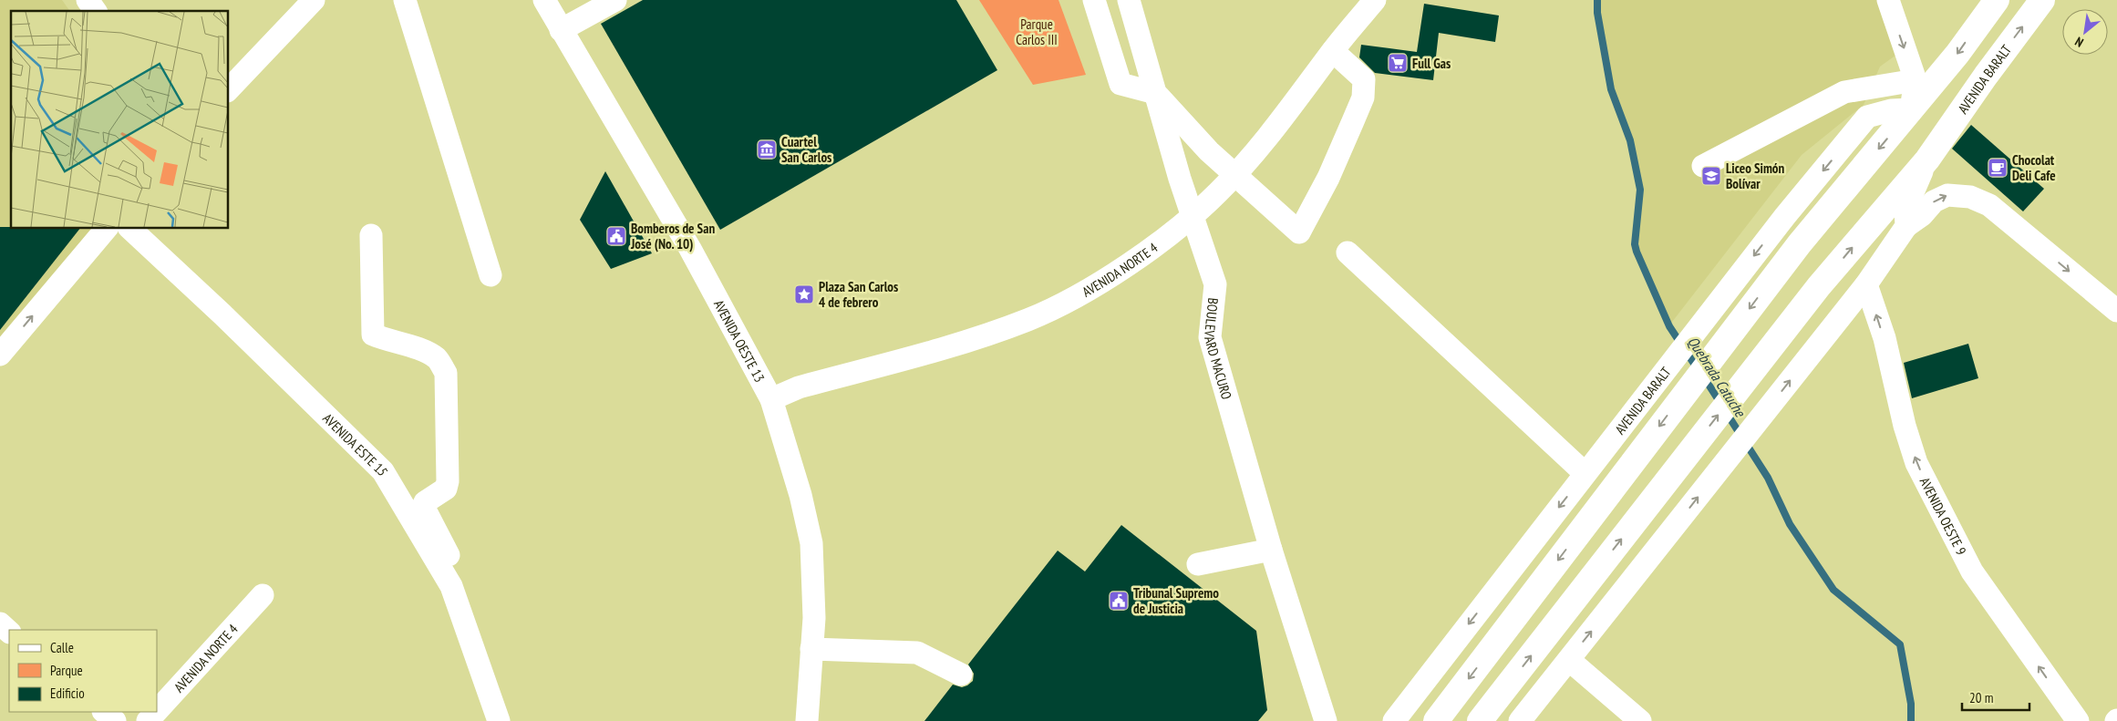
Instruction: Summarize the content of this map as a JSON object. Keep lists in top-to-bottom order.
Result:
{
  "streets": {
    "main road": ["AVENIDA BARALT"],
    "street": [
      "AVENIDA NORTE 4",
      "AVENIDA OESTE 13",
      "BOULEVARD MACURO",
      "AVENIDA ESTE 15",
      "AVENIDA OESTE 9"
    ]
  },
  "crossings": [
    ["AVENIDA NORTE 4", "AVENIDA OESTE 13"]
  ],
  "one_way": ["AVENIDA OESTE 9"],
  "water": ["Quebrada Catuche"],
  "parks": ["Parque Carlos III"],
  "places": {
    "supermarket": ["Full Gas"],
    "museum": ["Cuartel San Carlos"],
    "cafe": ["Chocolat Deli Cafe"],
    "school or university": ["Liceo Simón Bolívar"],
    "public building": ["Bomberos de San José (No. 10)", "Tribunal Supremo de Justicia"],
    "place": ["Plaza San Carlos 4 de febrero"]
  },
  "legend": ["Calle", "Parque", "Edificio"],
  "scale_bar": "20 m",
  "north": "bottom left"
}
